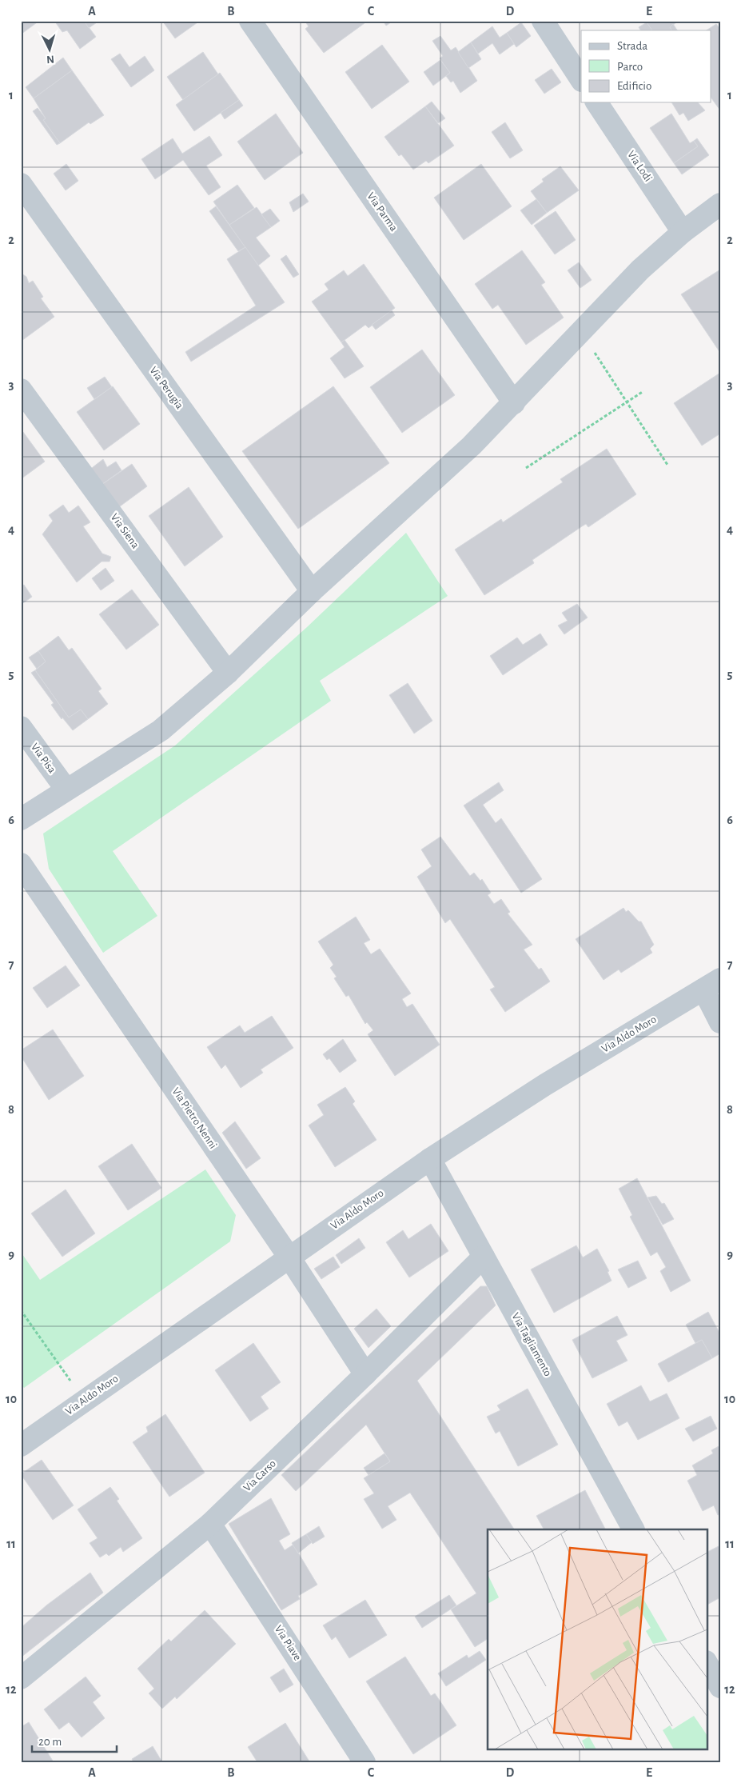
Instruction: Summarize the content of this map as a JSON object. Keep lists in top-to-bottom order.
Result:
{
  "streets": {
    "street": [
      "Via Lodi",
      "Via Parma",
      "Via Perugia",
      "Via Siena",
      "Via Pisa",
      "Via Aldo Moro",
      "Via Pietro Nenni",
      "Via Tagliamento",
      "Via Carso",
      "Via Piave"
    ]
  },
  "crossings": [
    ["Via Aldo Moro", "Via Pietro Nenni"],
    ["Via Aldo Moro", "Via Tagliamento"],
    ["Via Pietro Nenni", "Via Carso"],
    ["Via Tagliamento", "Via Carso"],
    ["Via Carso", "Via Piave"]
  ],
  "legend": ["Strada", "Parco", "Edificio"],
  "scale_bar": "20 m",
  "north": "bottom",
  "grid": {
    "columns": [
      "A",
      "B",
      "C",
      "D",
      "E"
    ],
    "rows": [
      "1",
      "2",
      "3",
      "4",
      "5",
      "6",
      "7",
      "8",
      "9",
      "10",
      "11",
      "12"
    ]
  }
}
